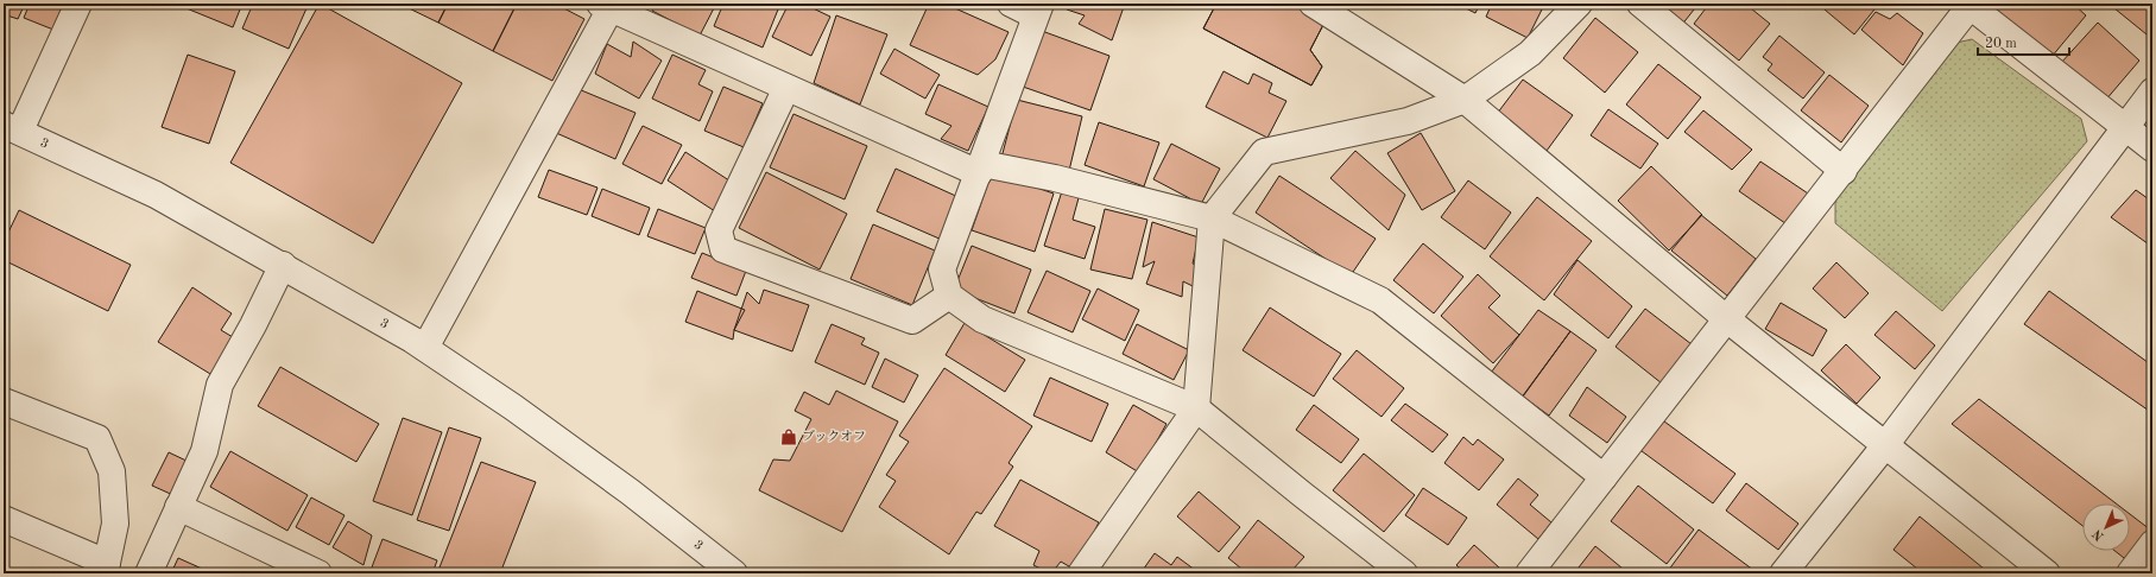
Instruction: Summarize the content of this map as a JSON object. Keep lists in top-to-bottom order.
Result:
{
  "streets": {
    "street": ["3"]
  },
  "places": {
    "shop": ["ブックオフ"]
  },
  "scale_bar": "20 m",
  "north": "bottom left"
}
